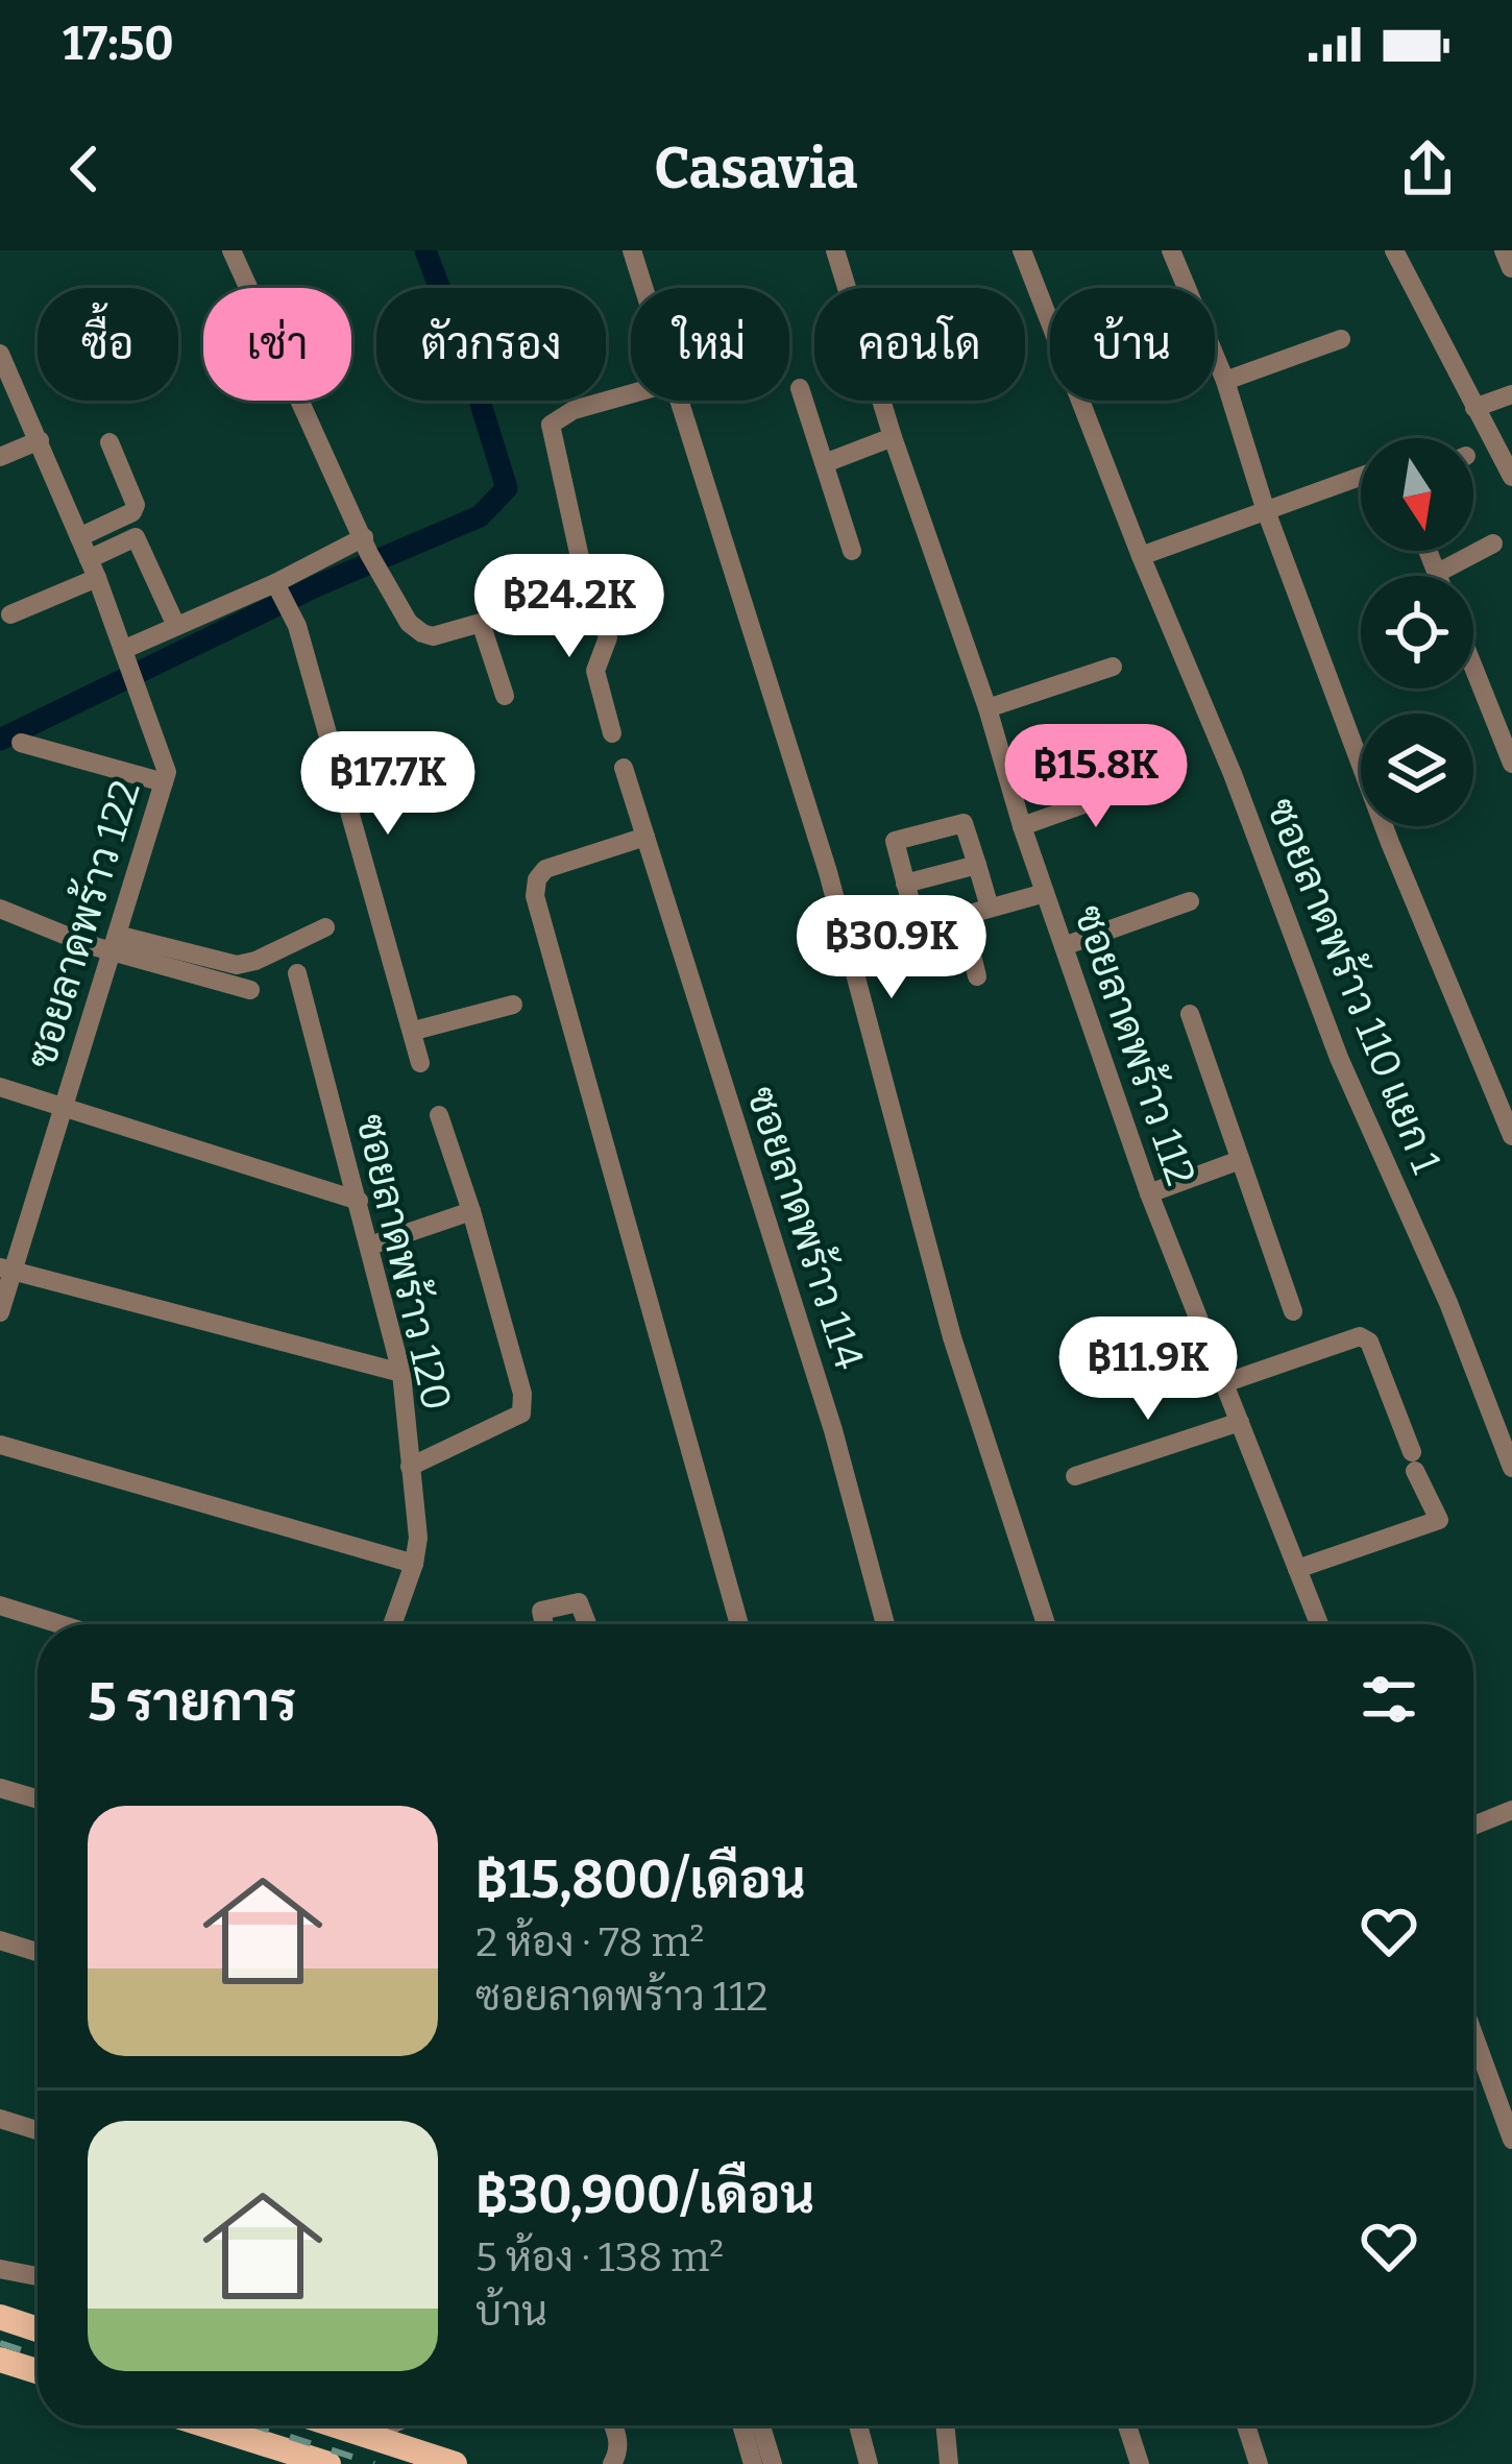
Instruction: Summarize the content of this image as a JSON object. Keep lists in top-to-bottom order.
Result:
{
  "streets": {
    "street": [
      "ซอยลาดพร้าว 122",
      "ซอยลาดพร้าว 110 แยก 1",
      "ซอยลาดพร้าว 112",
      "ซอยลาดพร้าว 114",
      "ซอยลาดพร้าว 120"
    ]
  },
  "north": "bottom",
  "page": {
    "status": "17:50",
    "header": "Casavia",
    "chip": [
      "ซื้อ",
      "เช่า",
      "ตัวกรอง",
      "ใหม่",
      "คอนโด",
      "บ้าน"
    ],
    "price": [
      "฿24.2K",
      "฿15.8K",
      "฿17.7K",
      "฿30.9K",
      "฿11.9K"
    ],
    "heading": "5 รายการ",
    "list": [
      {
        "name": "฿15,800/เดือน",
        "note": "2 ห้อง · 78 m² · ซอยลาดพร้าว 112"
      },
      {
        "name": "฿30,900/เดือน",
        "note": "5 ห้อง · 138 m² · บ้าน"
      }
    ]
  }
}
